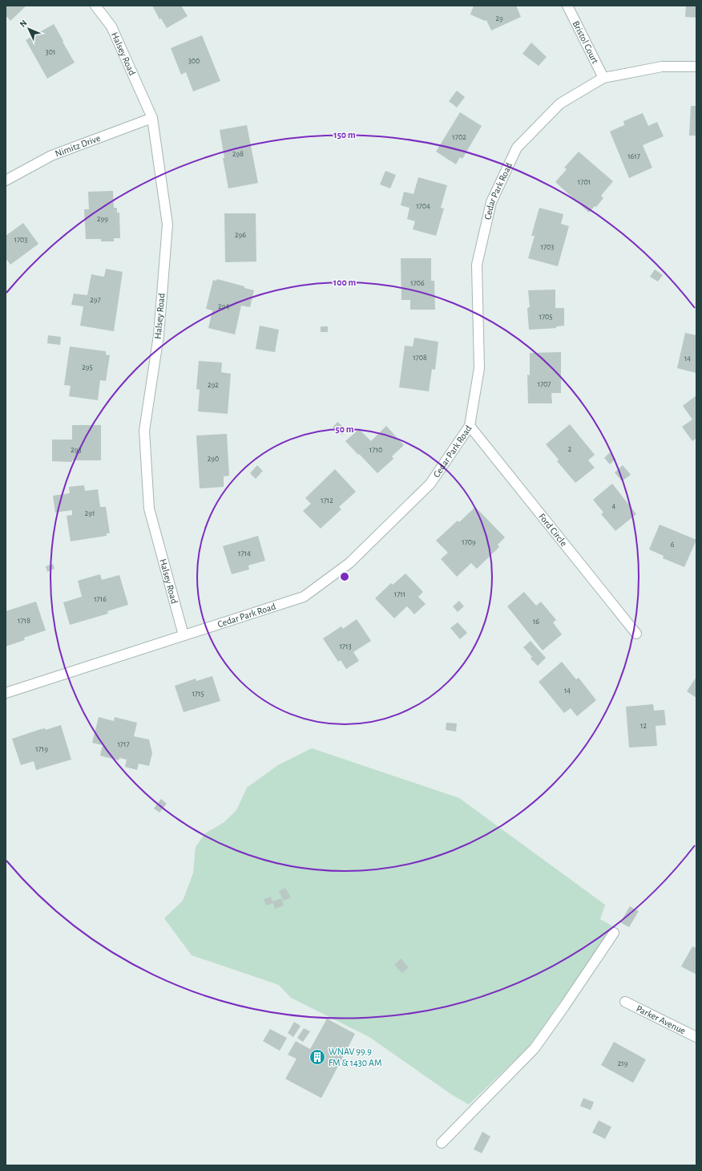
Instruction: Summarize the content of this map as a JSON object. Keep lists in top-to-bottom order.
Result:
{
  "streets": {
    "street": [
      "Bristol Court",
      "Halsey Road",
      "Nimitz Drive",
      "Cedar Park Road",
      "Ford Circle",
      "Parker Avenue"
    ]
  },
  "crossings": [
    ["Bristol Court", "Cedar Park Road"],
    ["Halsey Road", "Nimitz Drive"],
    ["Halsey Road", "Cedar Park Road"],
    ["Cedar Park Road", "Ford Circle"]
  ],
  "places": {
    "building": ["WNAV 99.9 FM & 1430 AM"]
  },
  "house_numbers": [
    "29",
    "301",
    "300",
    "1702",
    "298",
    "1617",
    "1701",
    "1704",
    "299",
    "296",
    "1703",
    "1703",
    "1706",
    "297",
    "294",
    "1705",
    "1708",
    "14",
    "295",
    "1707",
    "292",
    "2",
    "293",
    "1710",
    "290",
    "1712",
    "4",
    "291",
    "1709",
    "6",
    "1714",
    "1711",
    "1716",
    "1718",
    "16",
    "1713",
    "14",
    "1715",
    "12",
    "1717",
    "1719",
    "219"
  ],
  "north": "top left",
  "rings": ["150 m", "100 m", "50 m"]
}
